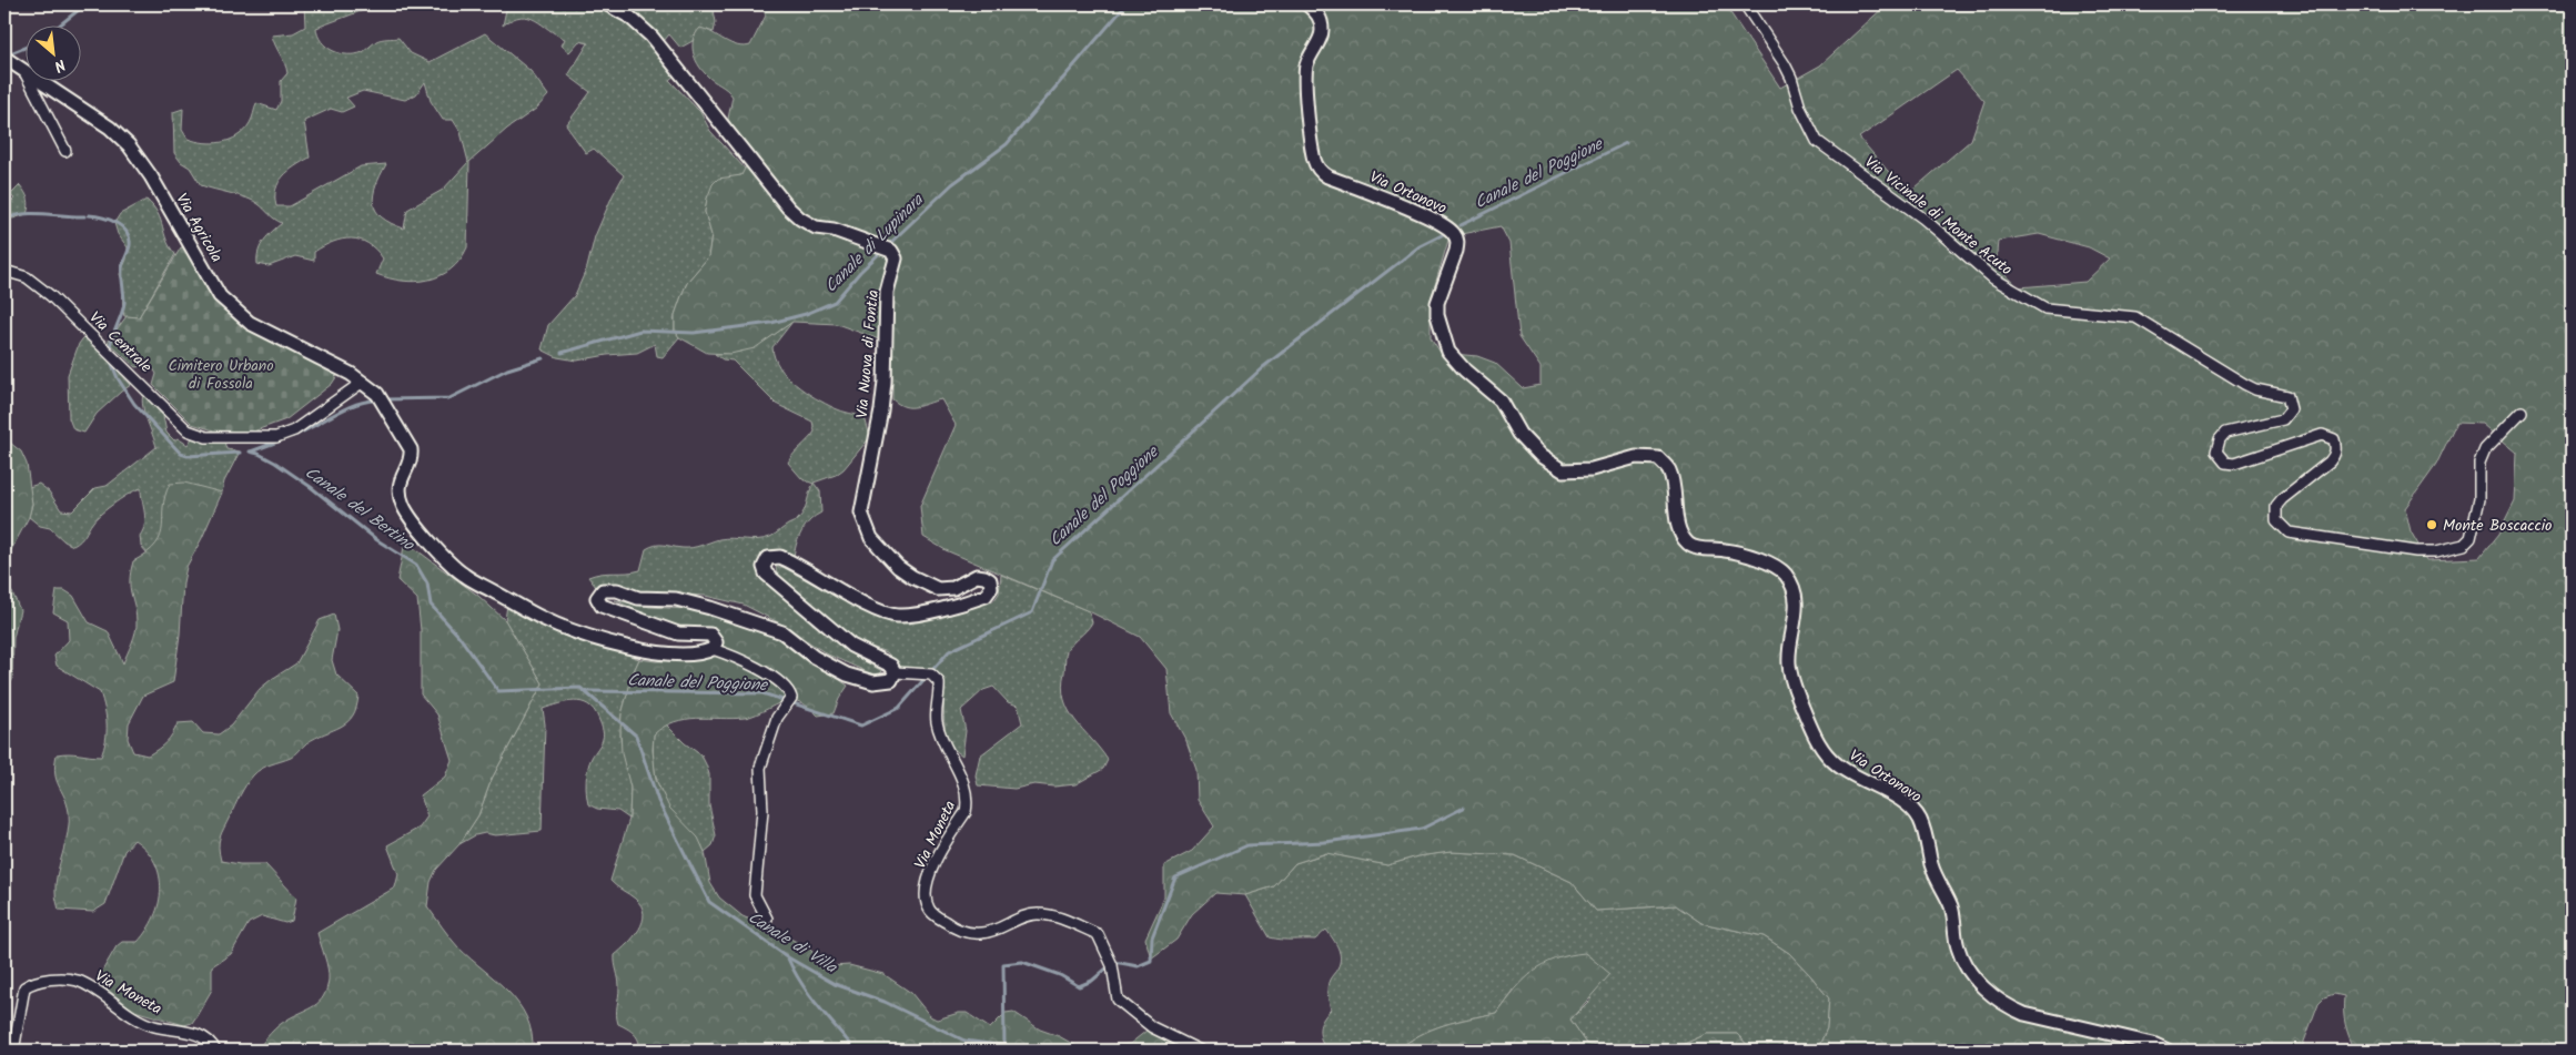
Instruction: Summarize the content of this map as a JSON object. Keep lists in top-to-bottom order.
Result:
{
  "streets": {
    "street": [
      "Via Ortonovo",
      "Via Vicinale di Monte Acuto",
      "Via Agricola",
      "Via Centrale",
      "Via Nuova di Fontia",
      "Via Moneta"
    ]
  },
  "crossings": [
    ["Via Agricola", "Via Centrale"],
    ["Via Nuova di Fontia", "Via Moneta"]
  ],
  "water": [
    "Canale del Poggione",
    "Canale di Lupinara",
    "Canale del Bertino",
    "Canale di Villa"
  ],
  "parks": ["Cimitero Urbano di Fossola"],
  "places": ["Monte Boscaccio"],
  "north": "bottom right"
}
